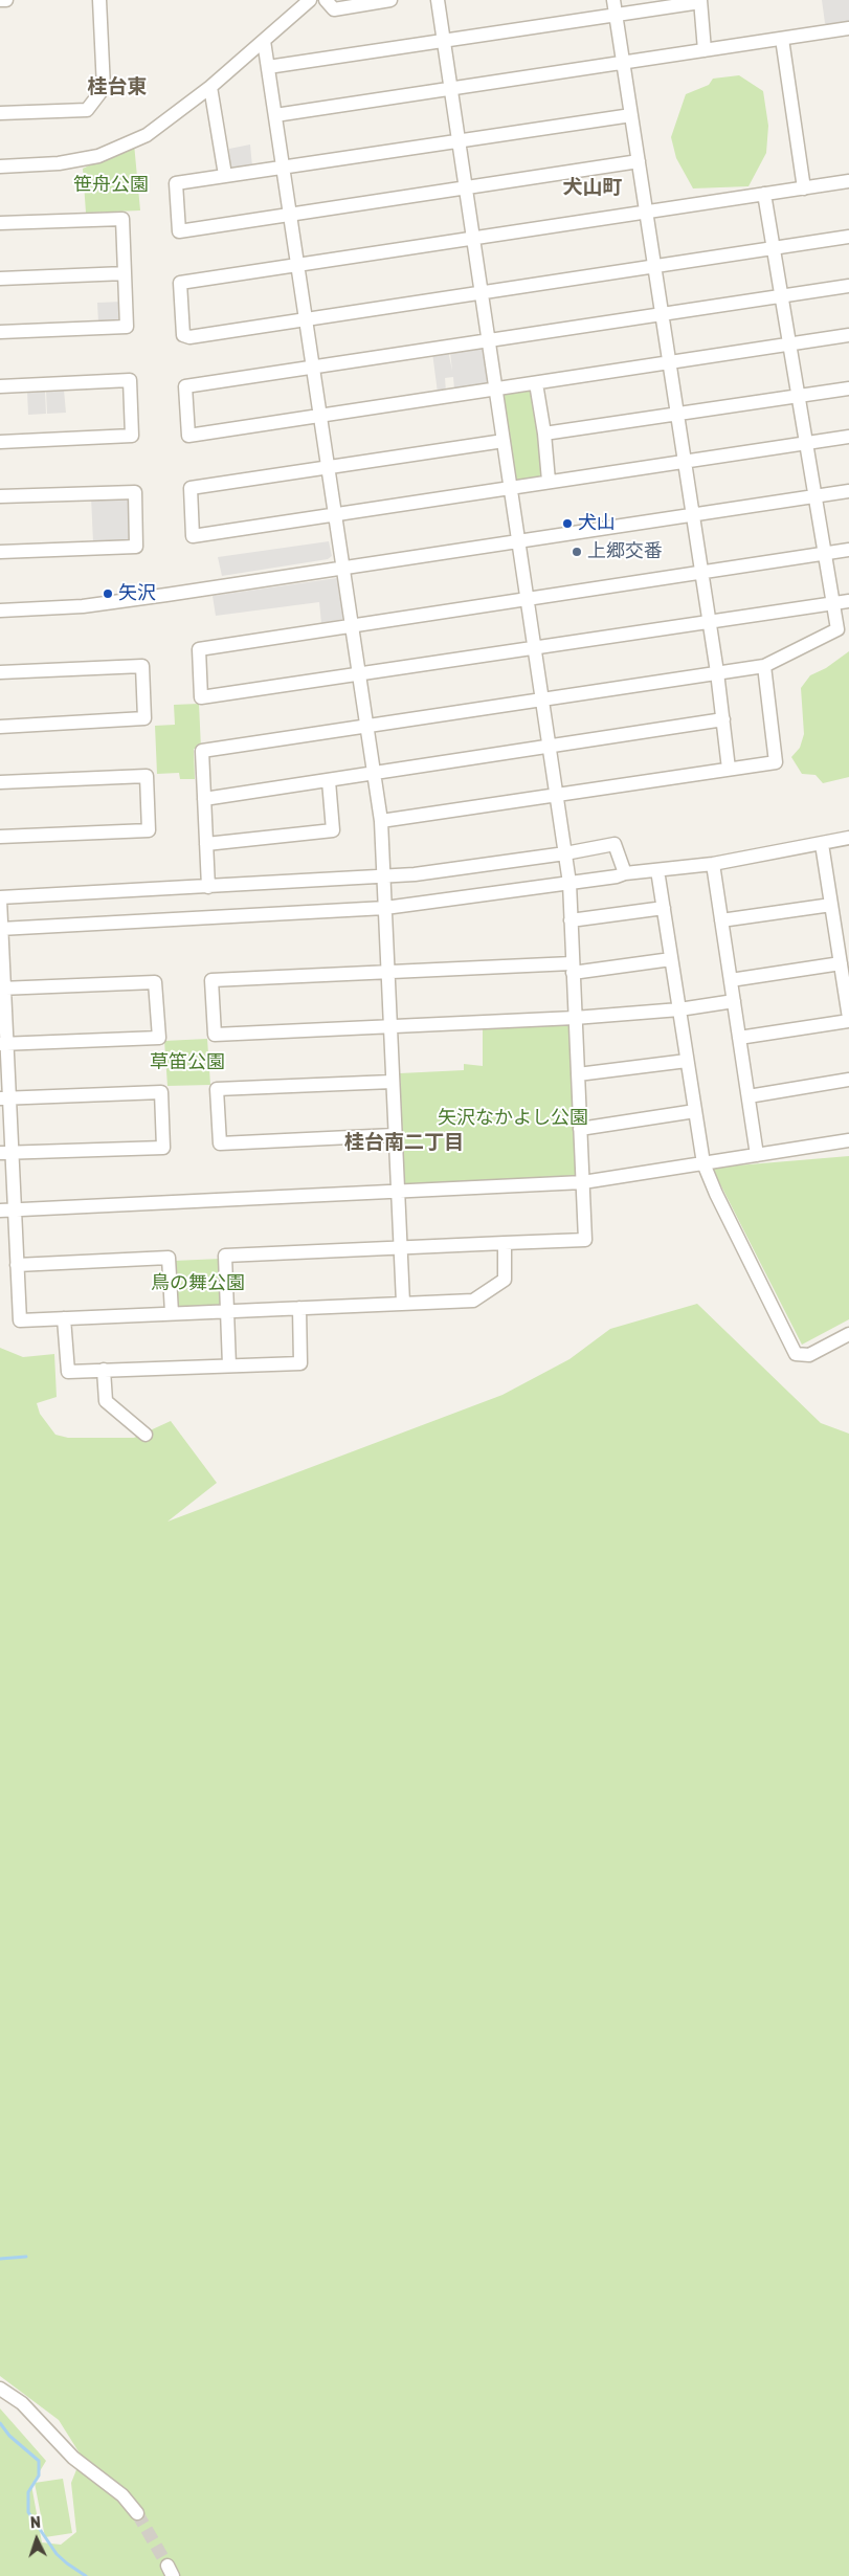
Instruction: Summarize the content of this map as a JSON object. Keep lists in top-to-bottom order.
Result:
{
  "districts": ["桂台東", "犬山町", "桂台南二丁目"],
  "parks": [
    "笹舟公園",
    "草笛公園",
    "矢沢なかよし公園",
    "鳥の舞公園"
  ],
  "places": ["犬山", "上郷交番", "矢沢"],
  "north": "top"
}
